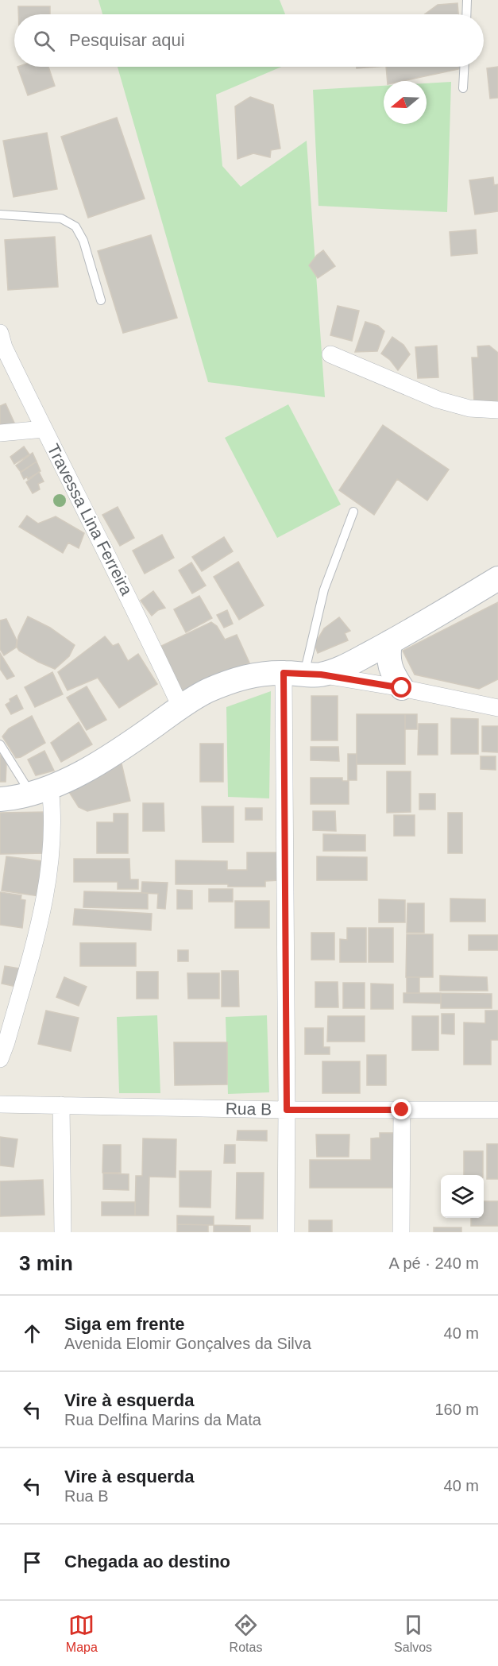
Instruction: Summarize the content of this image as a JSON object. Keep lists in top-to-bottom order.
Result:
{
  "streets": {
    "street": ["Travessa Lina Ferreira", "Rua B"]
  },
  "north": "left",
  "page": {
    "search": "Pesquisar aqui",
    "heading": ["3 min", "A pé · 240 m"],
    "list": [
      ["Siga em frente", "Avenida Elomir Gonçalves da Silva", "40 m"],
      ["Vire à esquerda", "Rua Delfina Marins da Mata", "160 m"],
      ["Vire à esquerda", "Rua B", "40 m"],
      "Chegada ao destino"
    ],
    "nav": ["Mapa", "Rotas", "Salvos"]
  }
}
